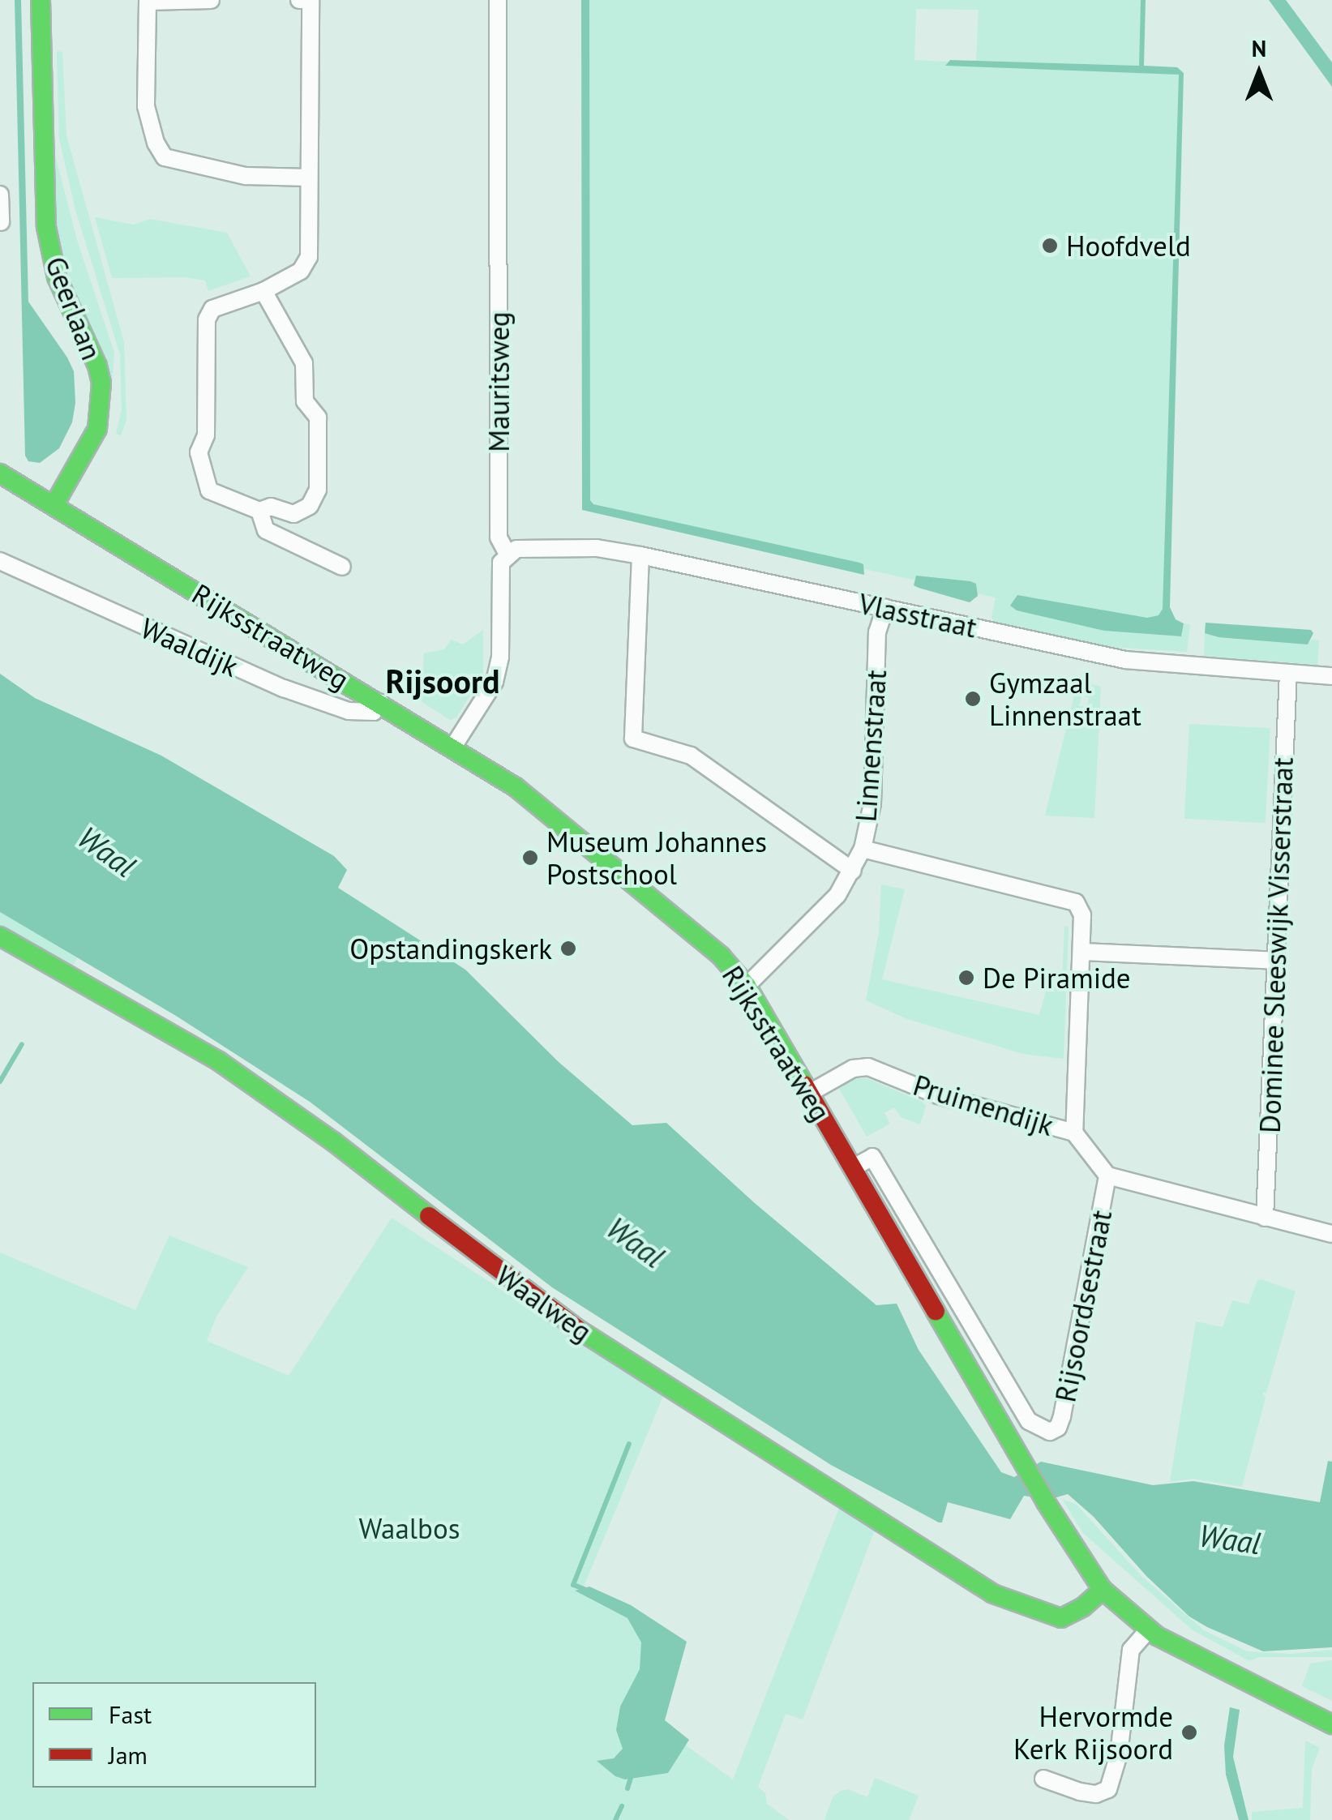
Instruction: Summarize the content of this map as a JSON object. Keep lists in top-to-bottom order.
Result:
{
  "streets": {
    "street": [
      "Geerlaan",
      "Mauritsweg",
      "Vlasstraat",
      "Rijksstraatweg",
      "Waaldijk",
      "Linnenstraat",
      "Dominee Sleeswijk Visserstraat",
      "Pruimendijk",
      "Waalweg",
      "Rijsoordsestraat"
    ]
  },
  "crossings": [
    ["Geerlaan", "Rijksstraatweg"],
    ["Mauritsweg", "Vlasstraat"],
    ["Mauritsweg", "Rijksstraatweg"],
    ["Vlasstraat", "Linnenstraat"],
    ["Vlasstraat", "Dominee Sleeswijk Visserstraat"],
    ["Rijksstraatweg", "Waaldijk"],
    ["Rijksstraatweg", "Linnenstraat"],
    ["Rijksstraatweg", "Pruimendijk"],
    ["Rijksstraatweg", "Waalweg"],
    ["Pruimendijk", "Rijsoordsestraat"]
  ],
  "districts": ["Rijsoord"],
  "water": ["Waal"],
  "parks": ["Waalbos"],
  "places": [
    "Hoofdveld",
    "Gymzaal Linnenstraat",
    "Museum Johannes Postschool",
    "Opstandingskerk",
    "De Piramide",
    "Hervormde Kerk Rijsoord"
  ],
  "legend": ["Fast", "Jam"],
  "north": "top"
}
